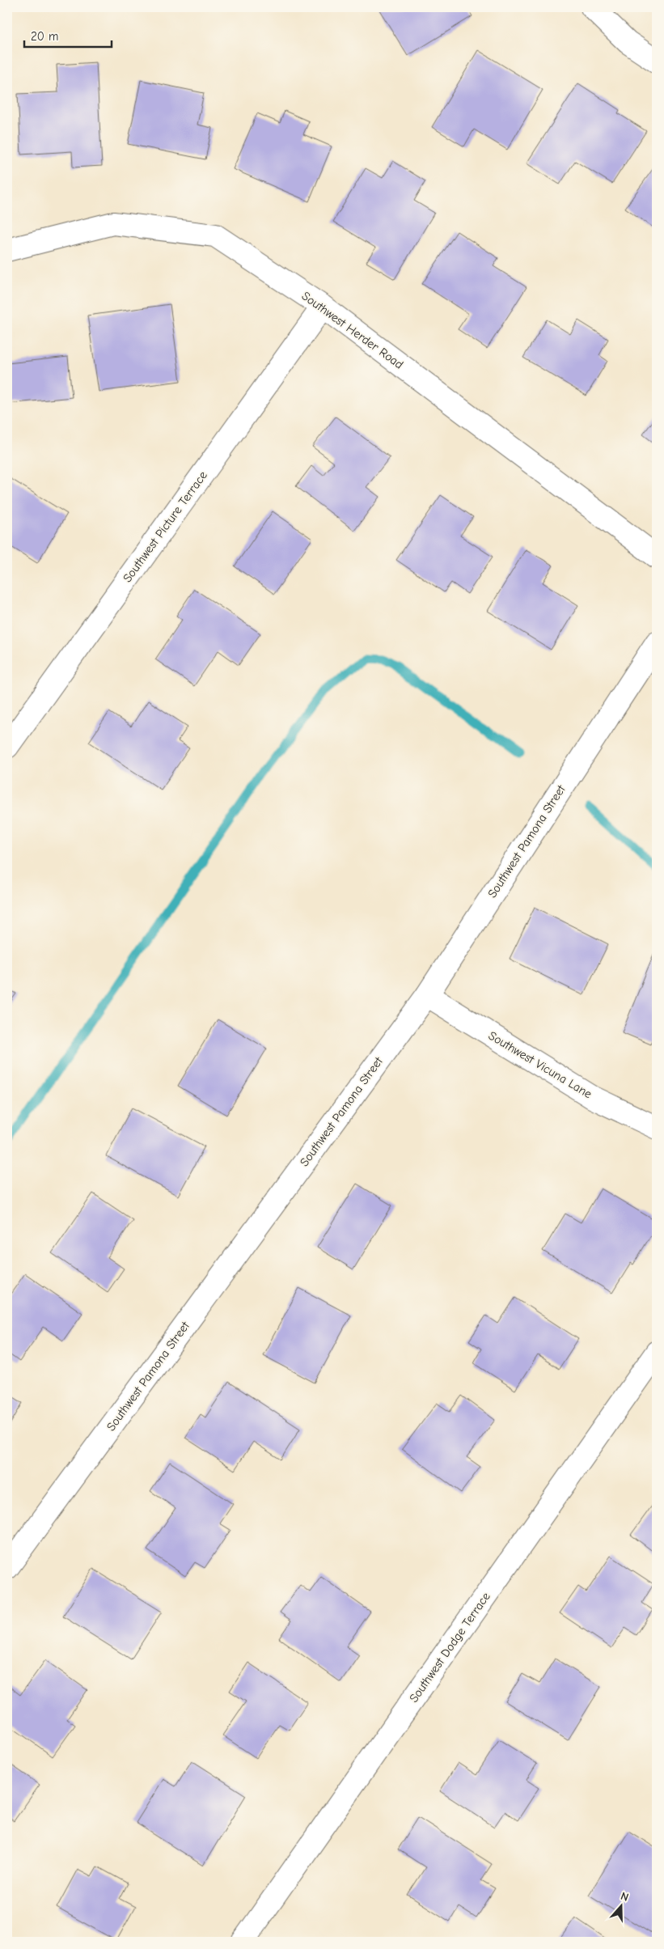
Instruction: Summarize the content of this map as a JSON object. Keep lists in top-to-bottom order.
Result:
{
  "streets": {
    "street": [
      "Southwest Herder Road",
      "Southwest Picture Terrace",
      "Southwest Pamona Street",
      "Southwest Vicuna Lane",
      "Southwest Dodge Terrace"
    ]
  },
  "crossings": [
    ["Southwest Herder Road", "Southwest Picture Terrace"],
    ["Southwest Pamona Street", "Southwest Vicuna Lane"]
  ],
  "scale_bar": "20 m",
  "north": "top"
}
